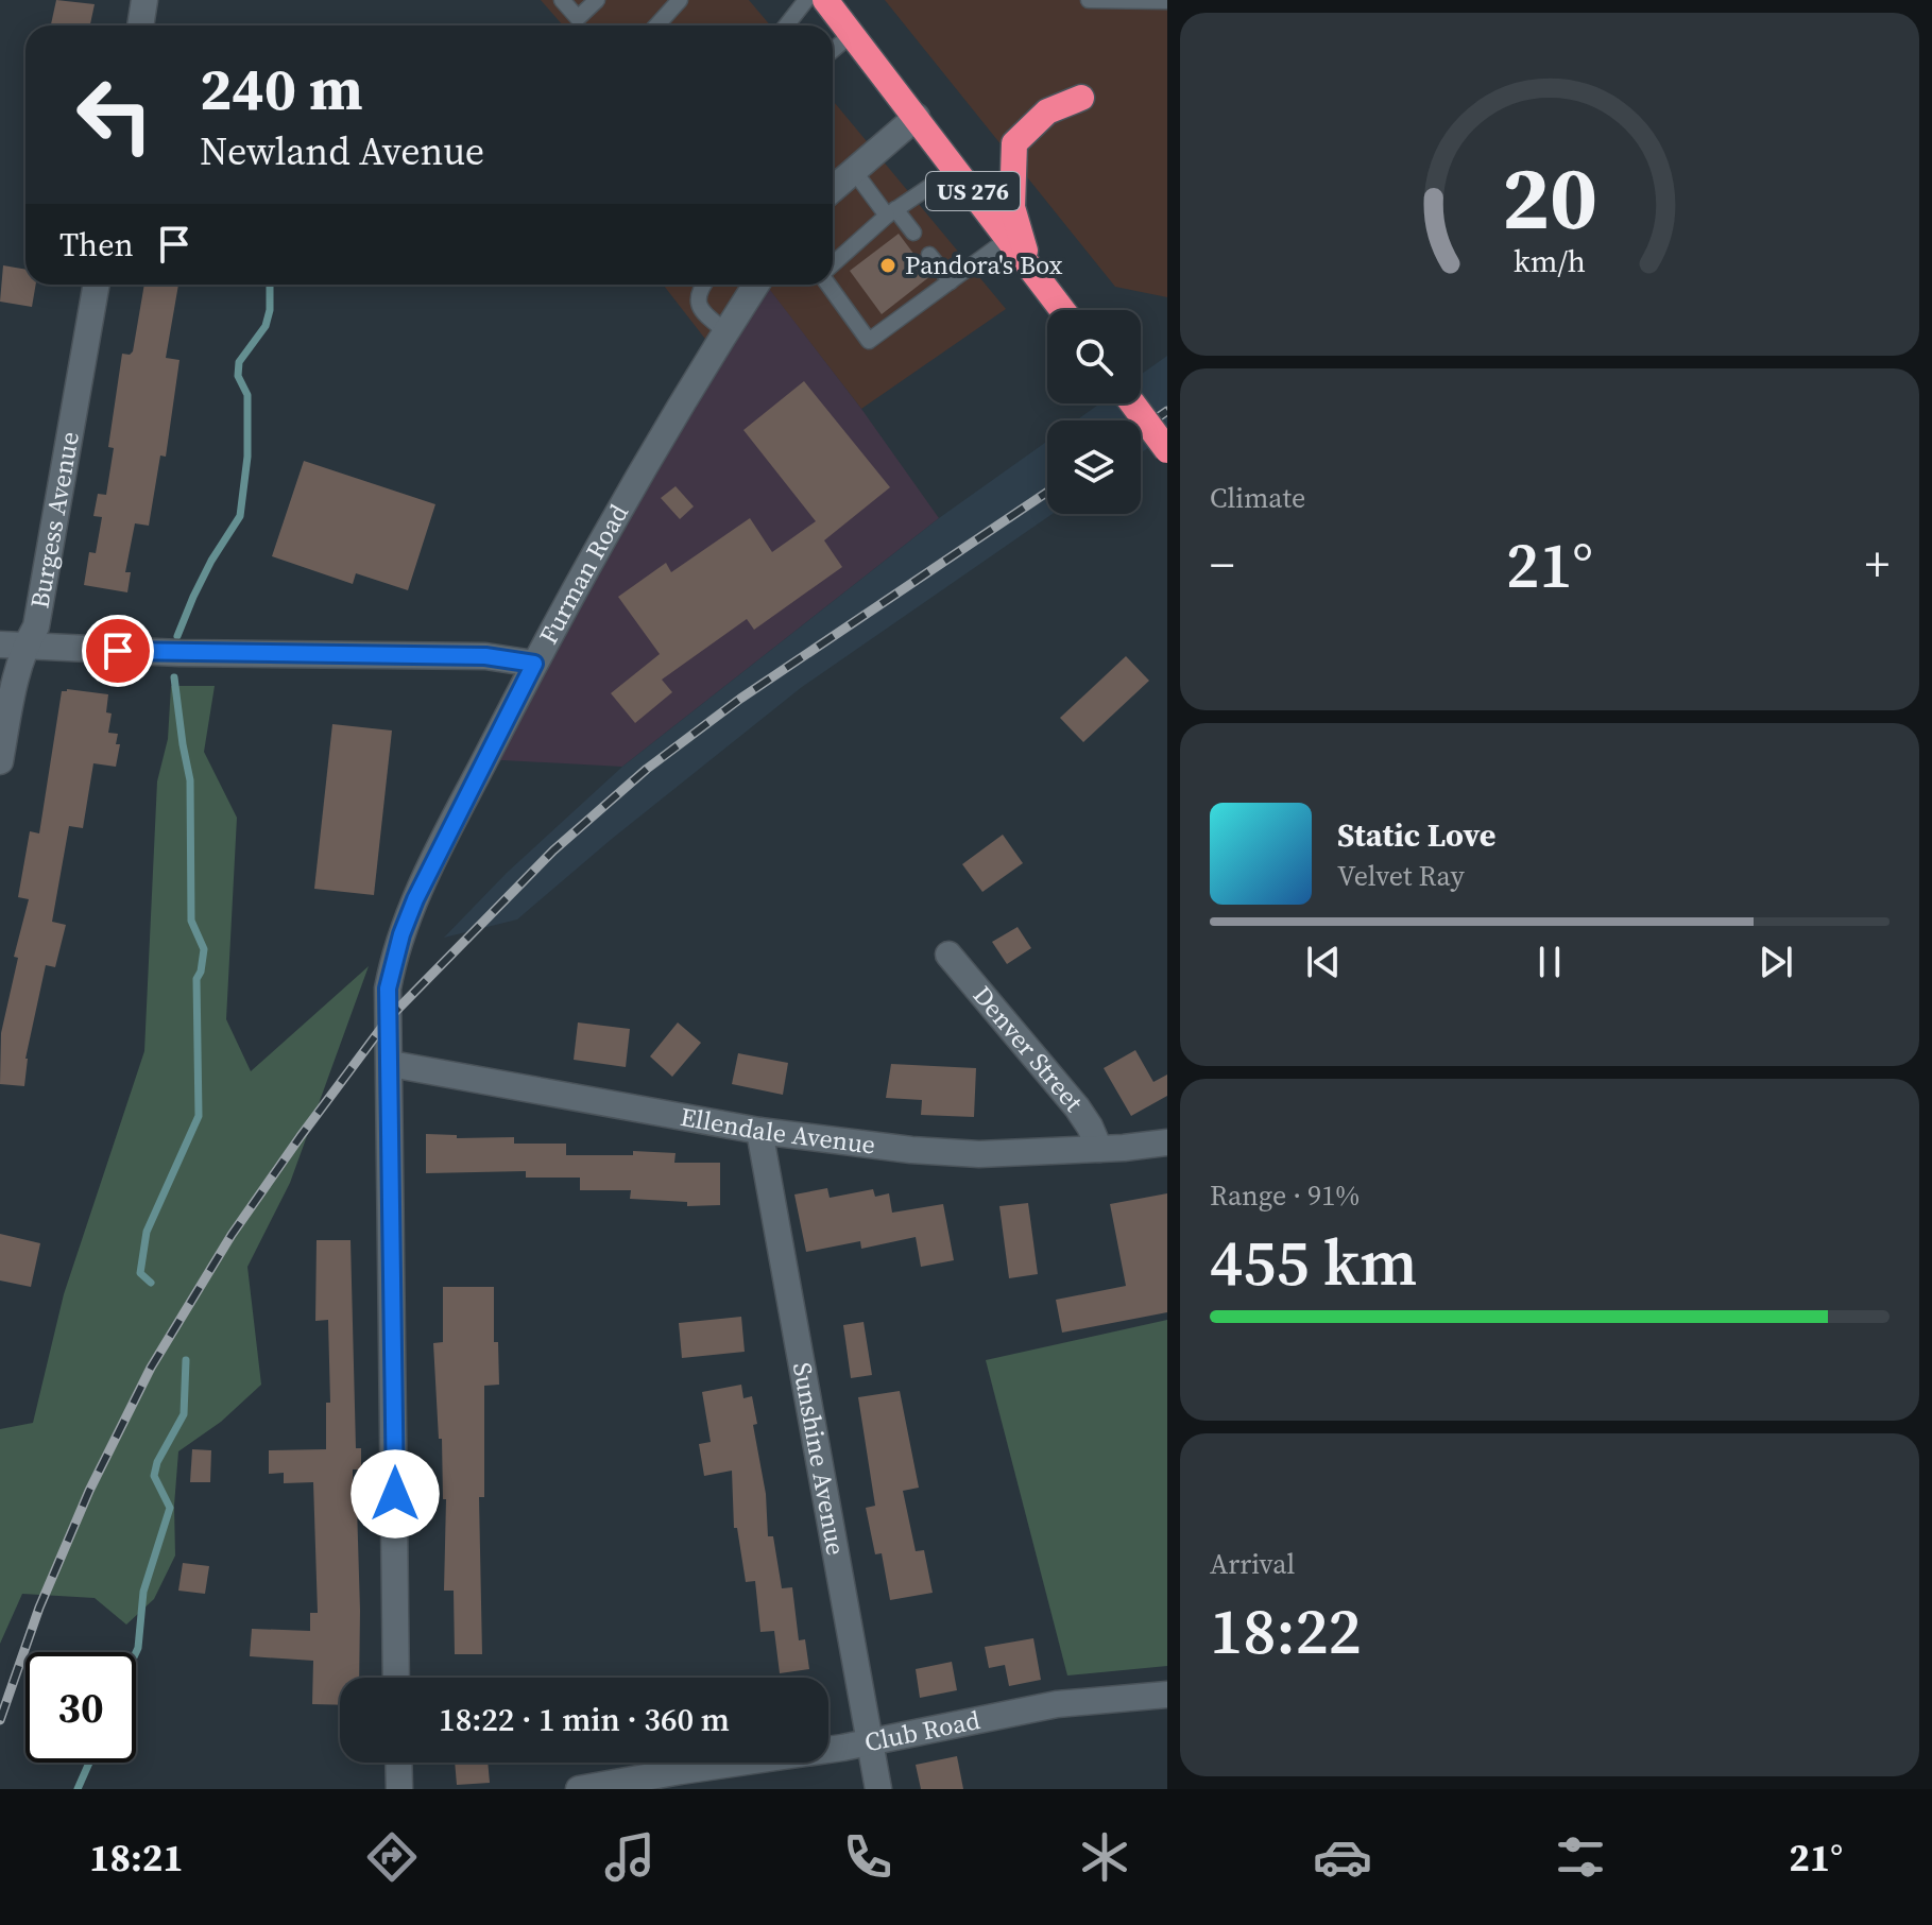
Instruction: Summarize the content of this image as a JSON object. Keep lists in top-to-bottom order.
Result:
{
  "streets": {
    "highway": ["US 276"],
    "street": [
      "Burgess Avenue",
      "Furman Road",
      "Denver Street",
      "Ellendale Avenue",
      "Sunshine Avenue",
      "Club Road"
    ]
  },
  "crossings": [
    ["Furman Road", "Ellendale Avenue"],
    ["Denver Street", "Ellendale Avenue"],
    ["Ellendale Avenue", "Sunshine Avenue"],
    ["Sunshine Avenue", "Club Road"]
  ],
  "places": ["Pandora's Box"],
  "page": {
    "turn": ["240 m", "Newland Avenue"],
    "then": "Then",
    "tile": [
      "Climate",
      ["Range · 91%", "455 km"],
      ["Arrival", "18:22"]
    ],
    "heat": ["−", "21°", "+"],
    "song": ["Static Love", "Velvet Ray"],
    "limit": "30",
    "trip": "18:22 · 1 min · 360 m",
    "tabs": ["18:21", "21°"],
    "gauge": ["20", "km/h"]
  }
}
